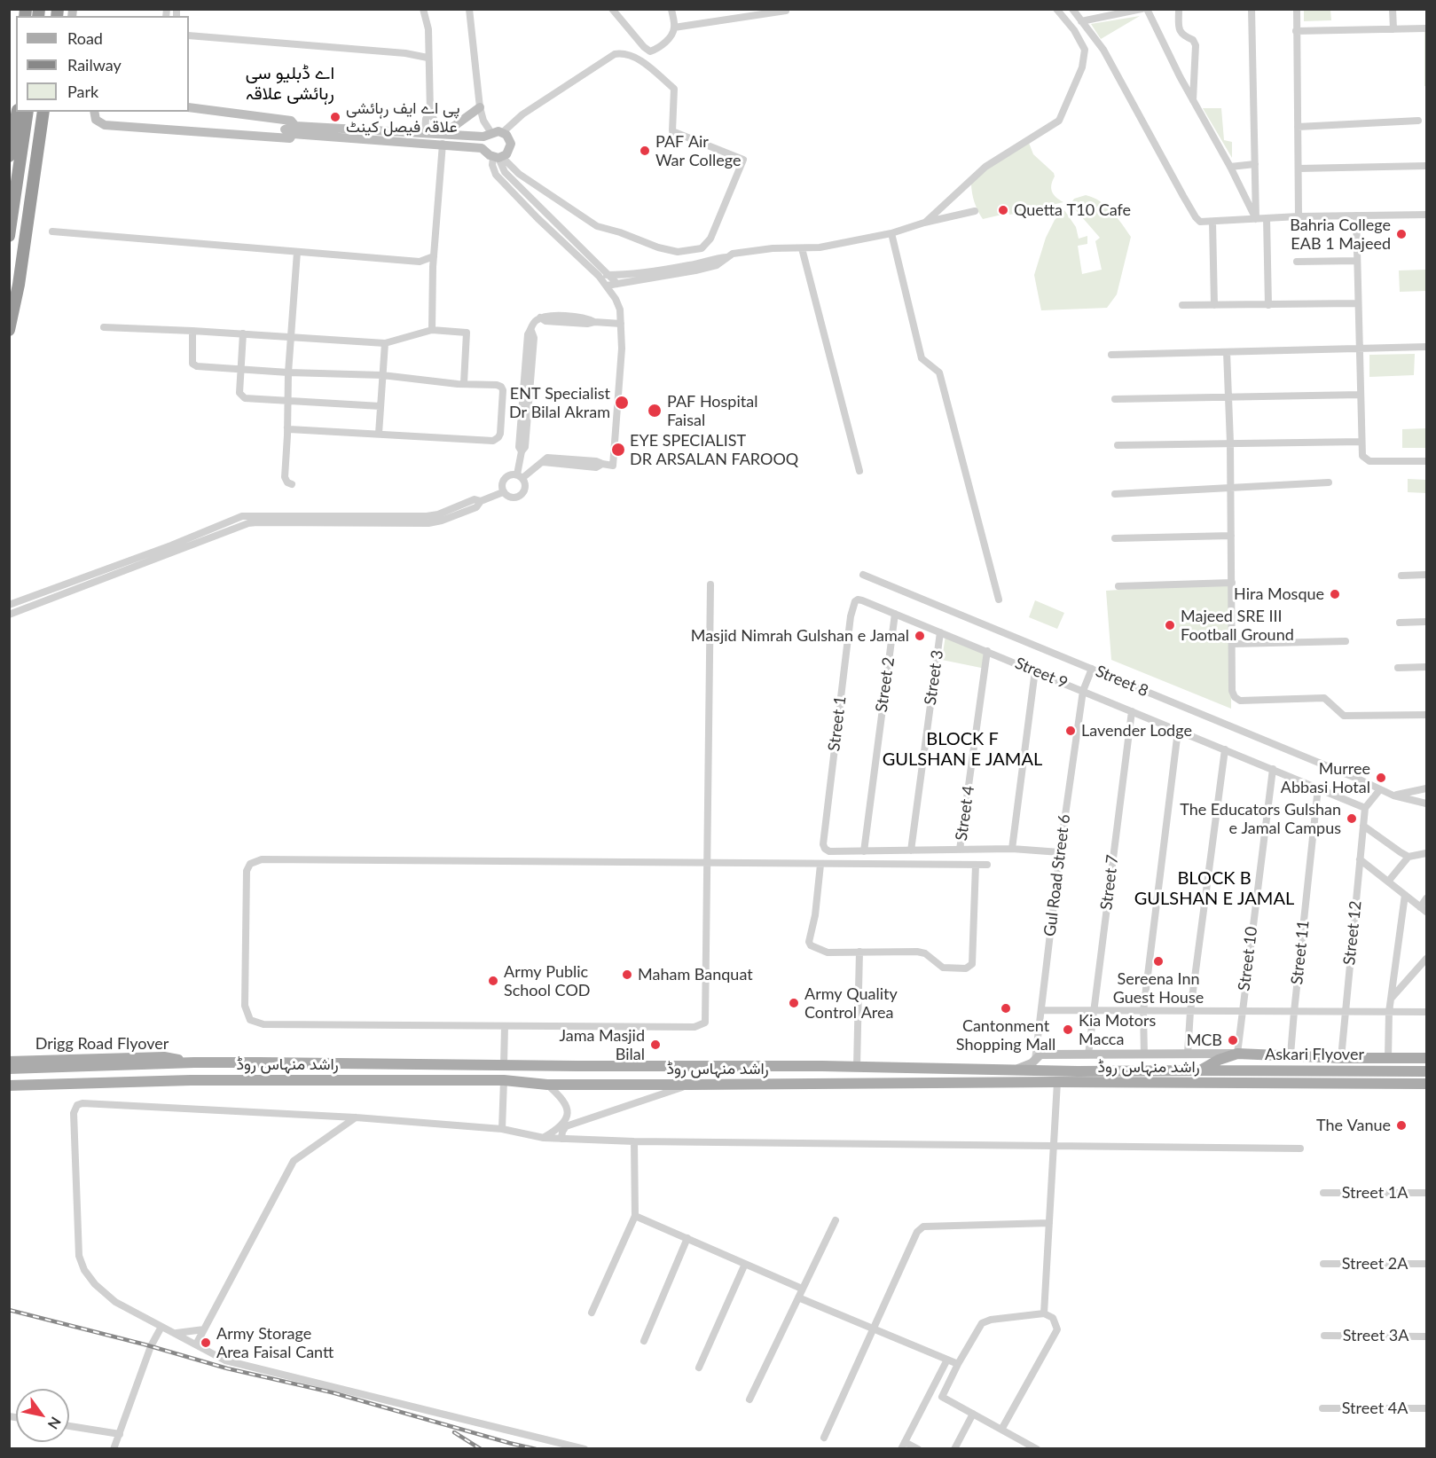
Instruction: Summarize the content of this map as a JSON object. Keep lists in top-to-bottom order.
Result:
{
  "streets": {
    "main road": ["Drigg Road Flyover", "Askari Flyover", "راشد منہاس روڈ"],
    "street": [
      "Street 9",
      "Street 3",
      "Street 8",
      "Street 2",
      "Street 1",
      "Street 4",
      "Gul Road Street 6",
      "Street 7",
      "Street 12",
      "Street 11",
      "Street 10",
      "Street 1A",
      "Street 2A",
      "Street 3A",
      "Street 4A"
    ]
  },
  "crossings": [
    ["Street 9", "Street 3"],
    ["Street 9", "Street 2"],
    ["Street 9", "Street 1"],
    ["Street 9", "Street 4"],
    ["Street 9", "Gul Road Street 6"],
    ["Street 9", "Street 7"],
    ["Street 9", "Street 12"],
    ["Street 9", "Street 11"],
    ["Street 9", "Street 10"],
    ["Street 8", "Gul Road Street 6"],
    ["Street 2", "Street 1"],
    ["Drigg Road Flyover", "راشد منہاس روڈ"],
    ["Askari Flyover", "راشد منہاس روڈ"]
  ],
  "districts": ["اے ڈبلیو سی رہائشی علاقہ", "BLOCK F GULSHAN E JAMAL", "BLOCK B GULSHAN E JAMAL"],
  "places": [
    "پی اے ایف رہائشی علاقہ فیصل کینٹ",
    "PAF Air War College",
    "Quetta T10 Cafe",
    "Bahria College EAB 1 Majeed",
    "ENT Specialist Dr Bilal Akram",
    "PAF Hospital Faisal",
    "EYE SPECIALIST DR ARSALAN FAROOQ",
    "Hira Mosque",
    "Majeed SRE III Football Ground",
    "Masjid Nimrah Gulshan e Jamal",
    "Lavender Lodge",
    "Murree Abbasi Hotal",
    "The Educators Gulshan e Jamal Campus",
    "Sereena Inn Guest House",
    "Maham Banquat",
    "Army Public School COD",
    "Army Quality Control Area",
    "Cantonment Shopping Mall",
    "Kia Motors Macca",
    "MCB",
    "Jama Masjid Bilal",
    "The Vanue",
    "Army Storage Area Faisal Cantt"
  ],
  "legend": ["Road", "Railway", "Park"],
  "north": "bottom right"
}
